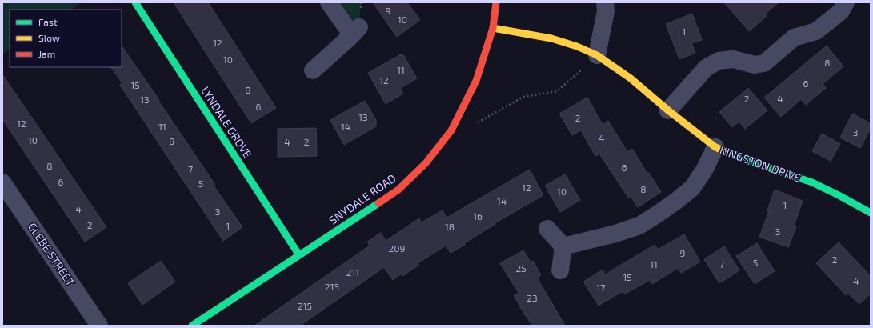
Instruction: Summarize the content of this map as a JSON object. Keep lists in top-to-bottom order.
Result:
{
  "streets": {
    "street": [
      "LYNDALE GROVE",
      "KINGSTON DRIVE",
      "SNYDALE ROAD",
      "GLEBE STREET"
    ]
  },
  "crossings": [
    ["LYNDALE GROVE", "SNYDALE ROAD"],
    ["KINGSTON DRIVE", "SNYDALE ROAD"]
  ],
  "house_numbers": [
    "9",
    "10",
    "1",
    "12",
    "10",
    "8",
    "11",
    "12",
    "6",
    "15",
    "8",
    "2",
    "4",
    "13",
    "6",
    "13",
    "2",
    "12",
    "11",
    "14",
    "3",
    "4",
    "10",
    "9",
    "4",
    "2",
    "8",
    "6",
    "7",
    "6",
    "5",
    "12",
    "8",
    "10",
    "14",
    "1",
    "4",
    "3",
    "16",
    "2",
    "1",
    "18",
    "3",
    "209",
    "9",
    "2",
    "5",
    "11",
    "7",
    "25",
    "211",
    "15",
    "4",
    "213",
    "17",
    "23",
    "215"
  ],
  "legend": ["Fast", "Slow", "Jam"]
}
